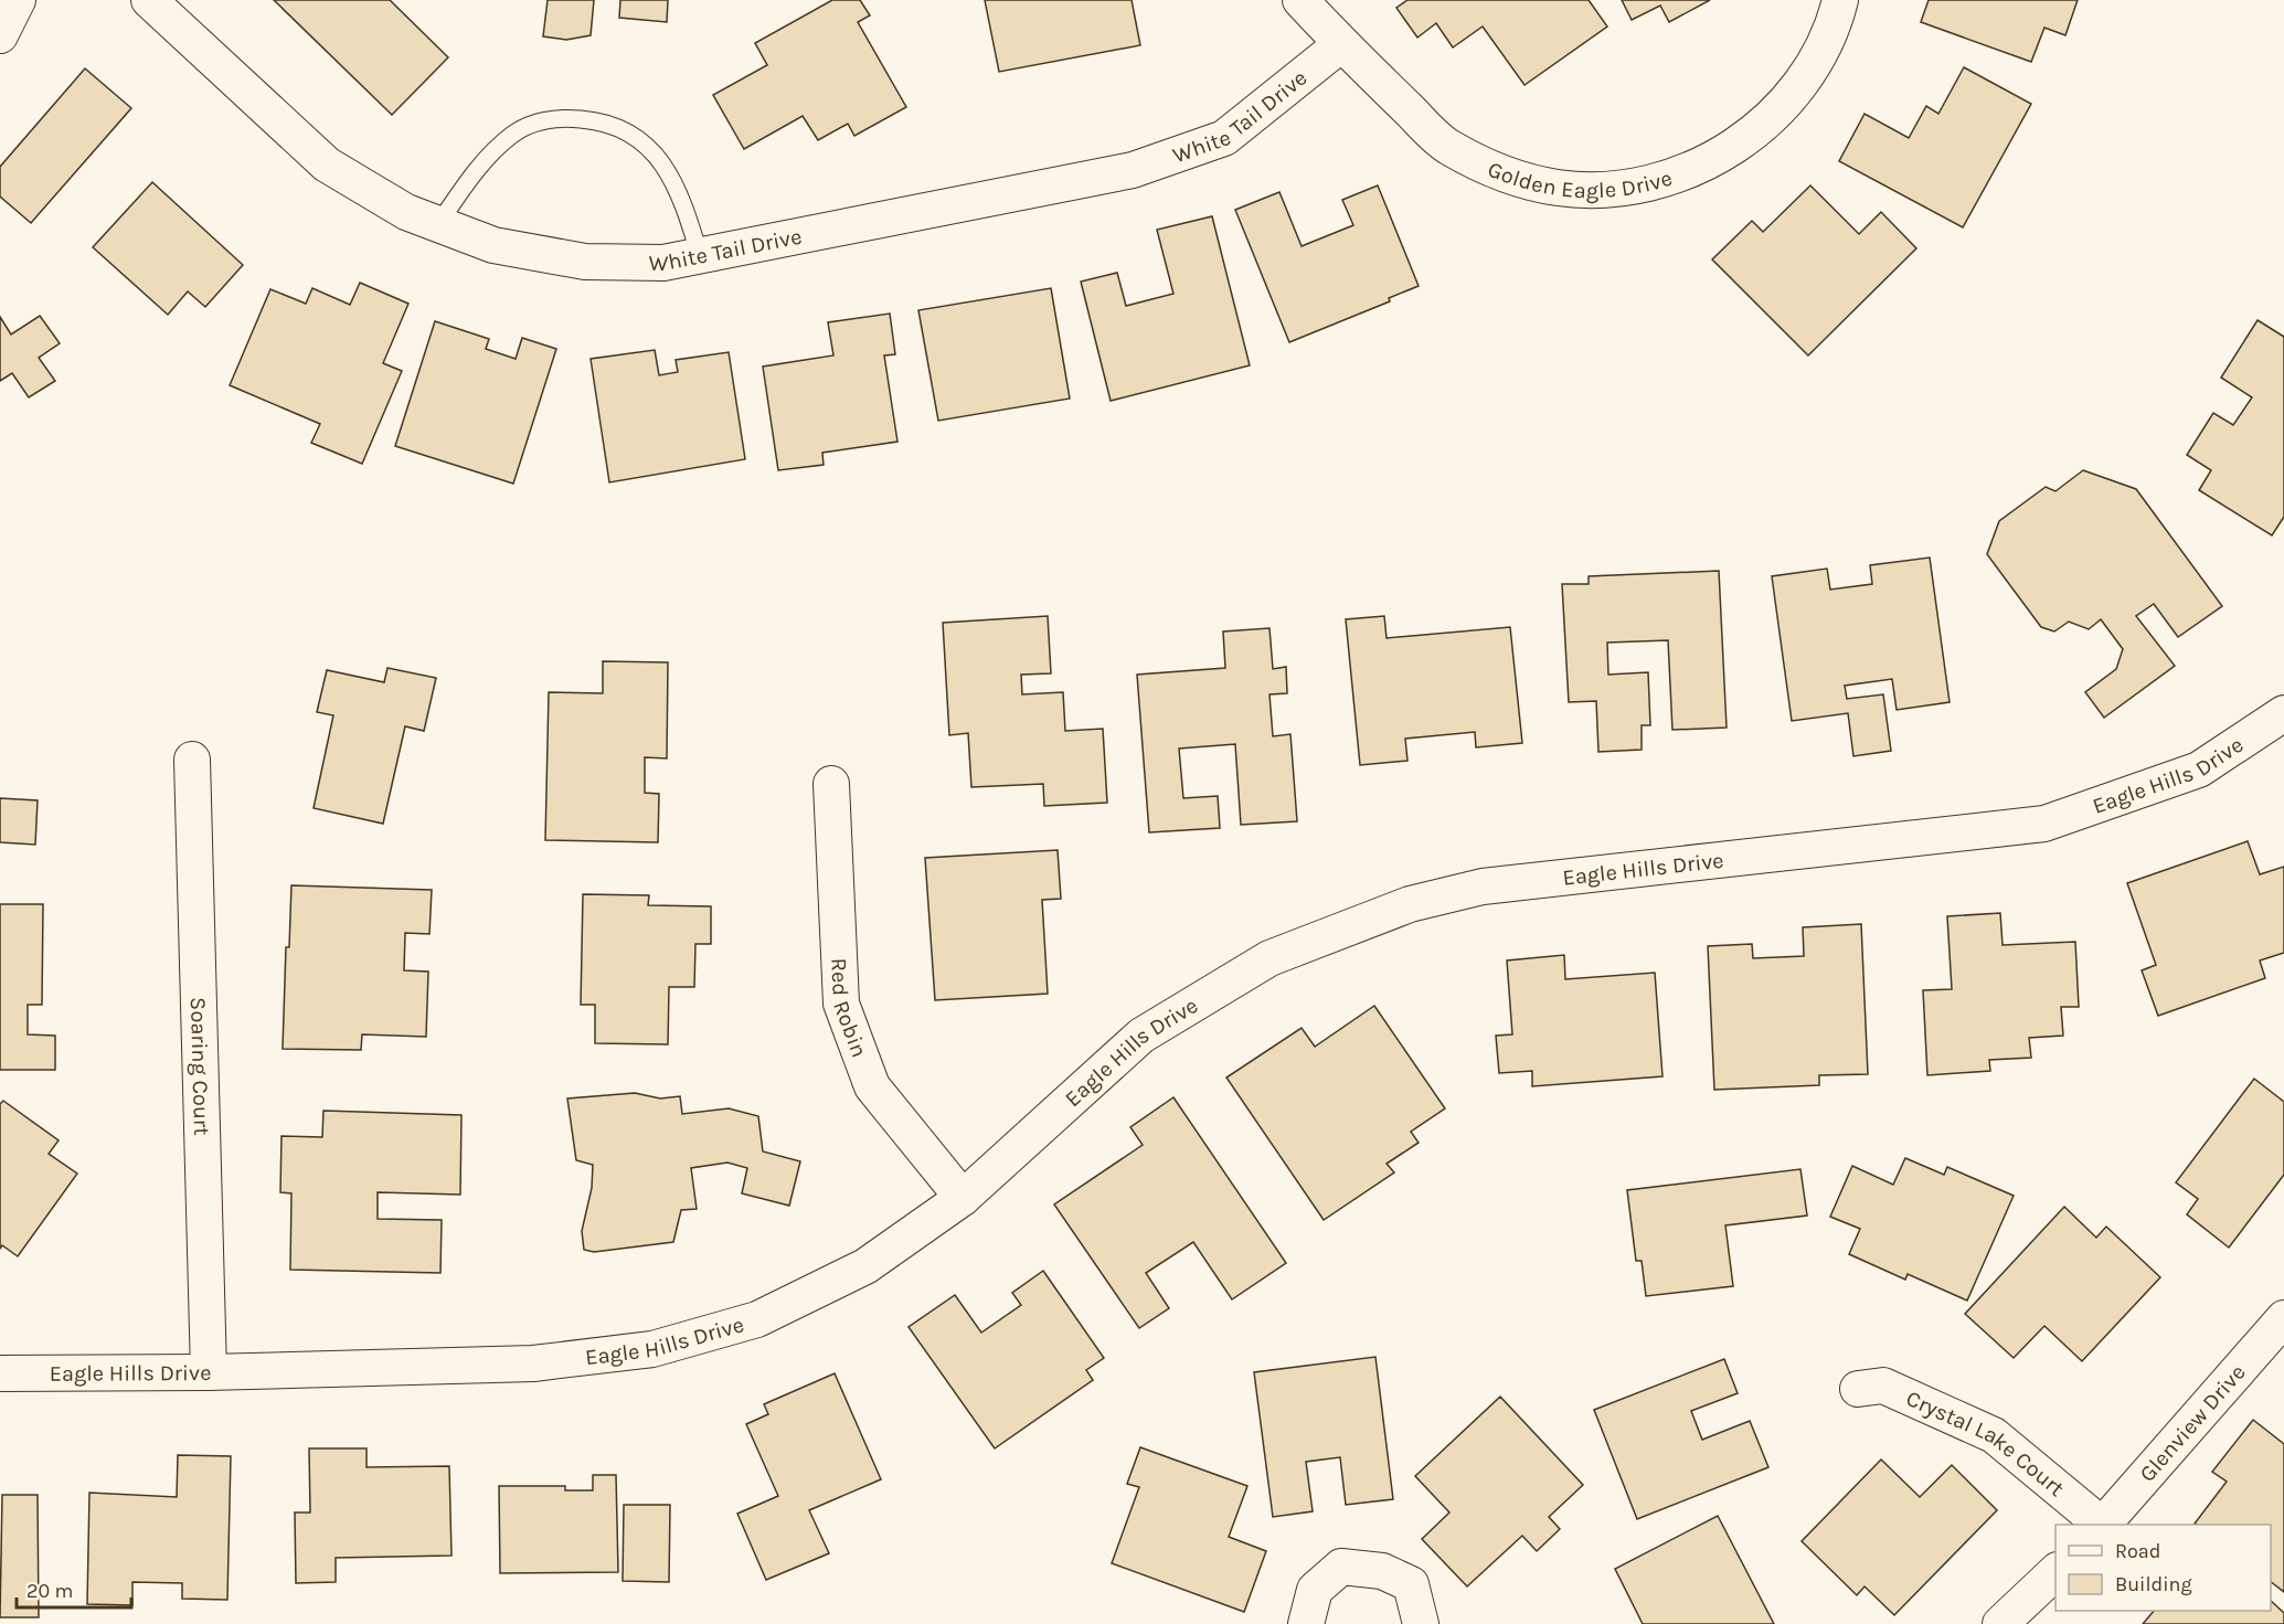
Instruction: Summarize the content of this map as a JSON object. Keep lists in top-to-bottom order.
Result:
{
  "streets": {
    "street": [
      "White Tail Drive",
      "Golden Eagle Drive",
      "Eagle Hills Drive",
      "Red Robin",
      "Soaring Court",
      "Glenview Drive",
      "Crystal Lake Court"
    ]
  },
  "crossings": [
    ["White Tail Drive", "Golden Eagle Drive"],
    ["Eagle Hills Drive", "Red Robin"],
    ["Eagle Hills Drive", "Soaring Court"]
  ],
  "legend": ["Road", "Building"],
  "scale_bar": "20 m"
}
